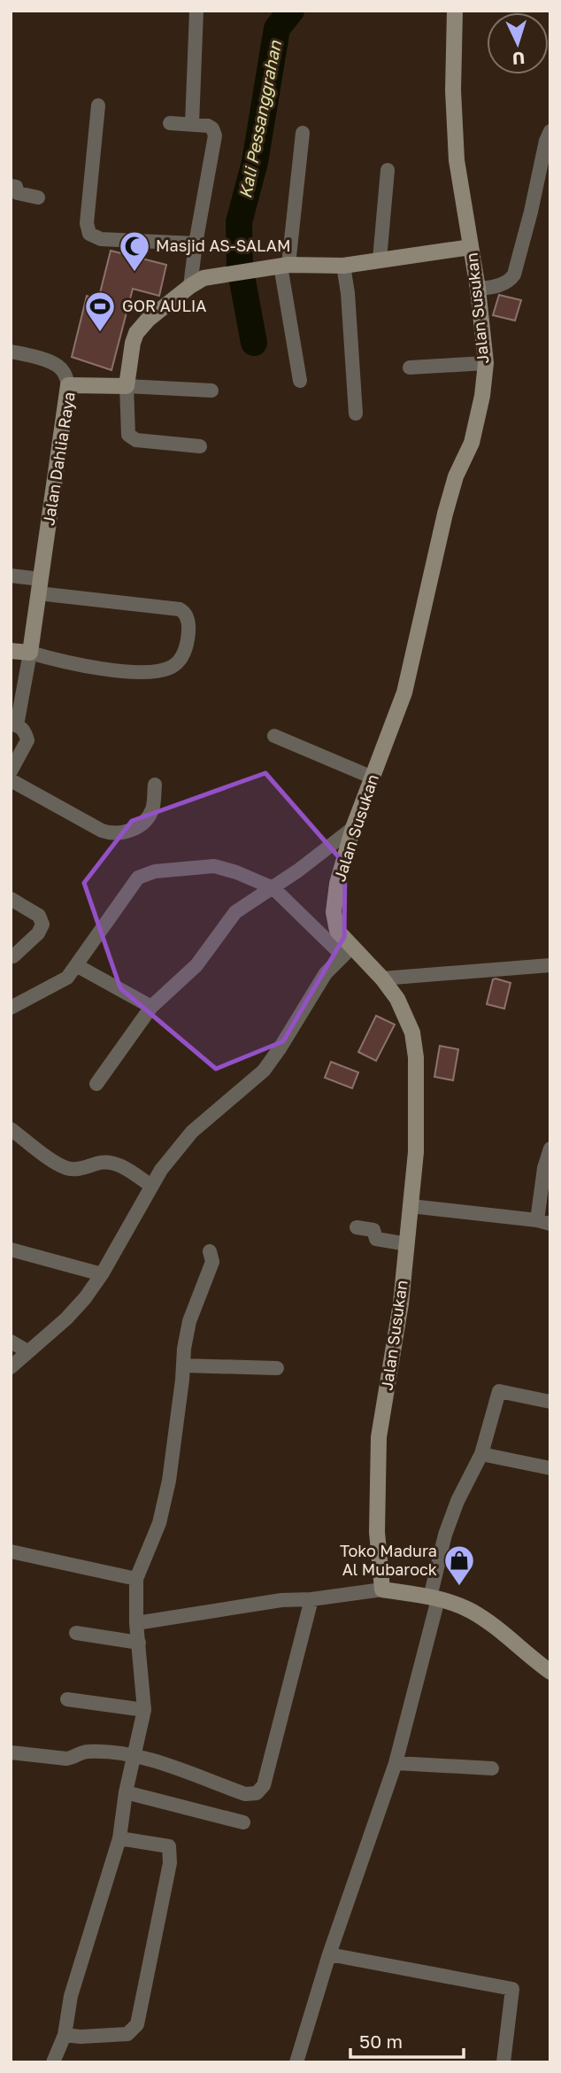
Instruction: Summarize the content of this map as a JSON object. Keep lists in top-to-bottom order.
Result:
{
  "streets": {
    "street": ["Jalan Susukan", "Jalan Dahlia Raya"]
  },
  "water": ["Kali Pessanggrahan"],
  "places": {
    "mosque": ["Masjid AS-SALAM"],
    "sports": ["GOR AULIA"],
    "shop": ["Toko Madura Al Mubarock"]
  },
  "scale_bar": "50 m",
  "north": "bottom"
}
